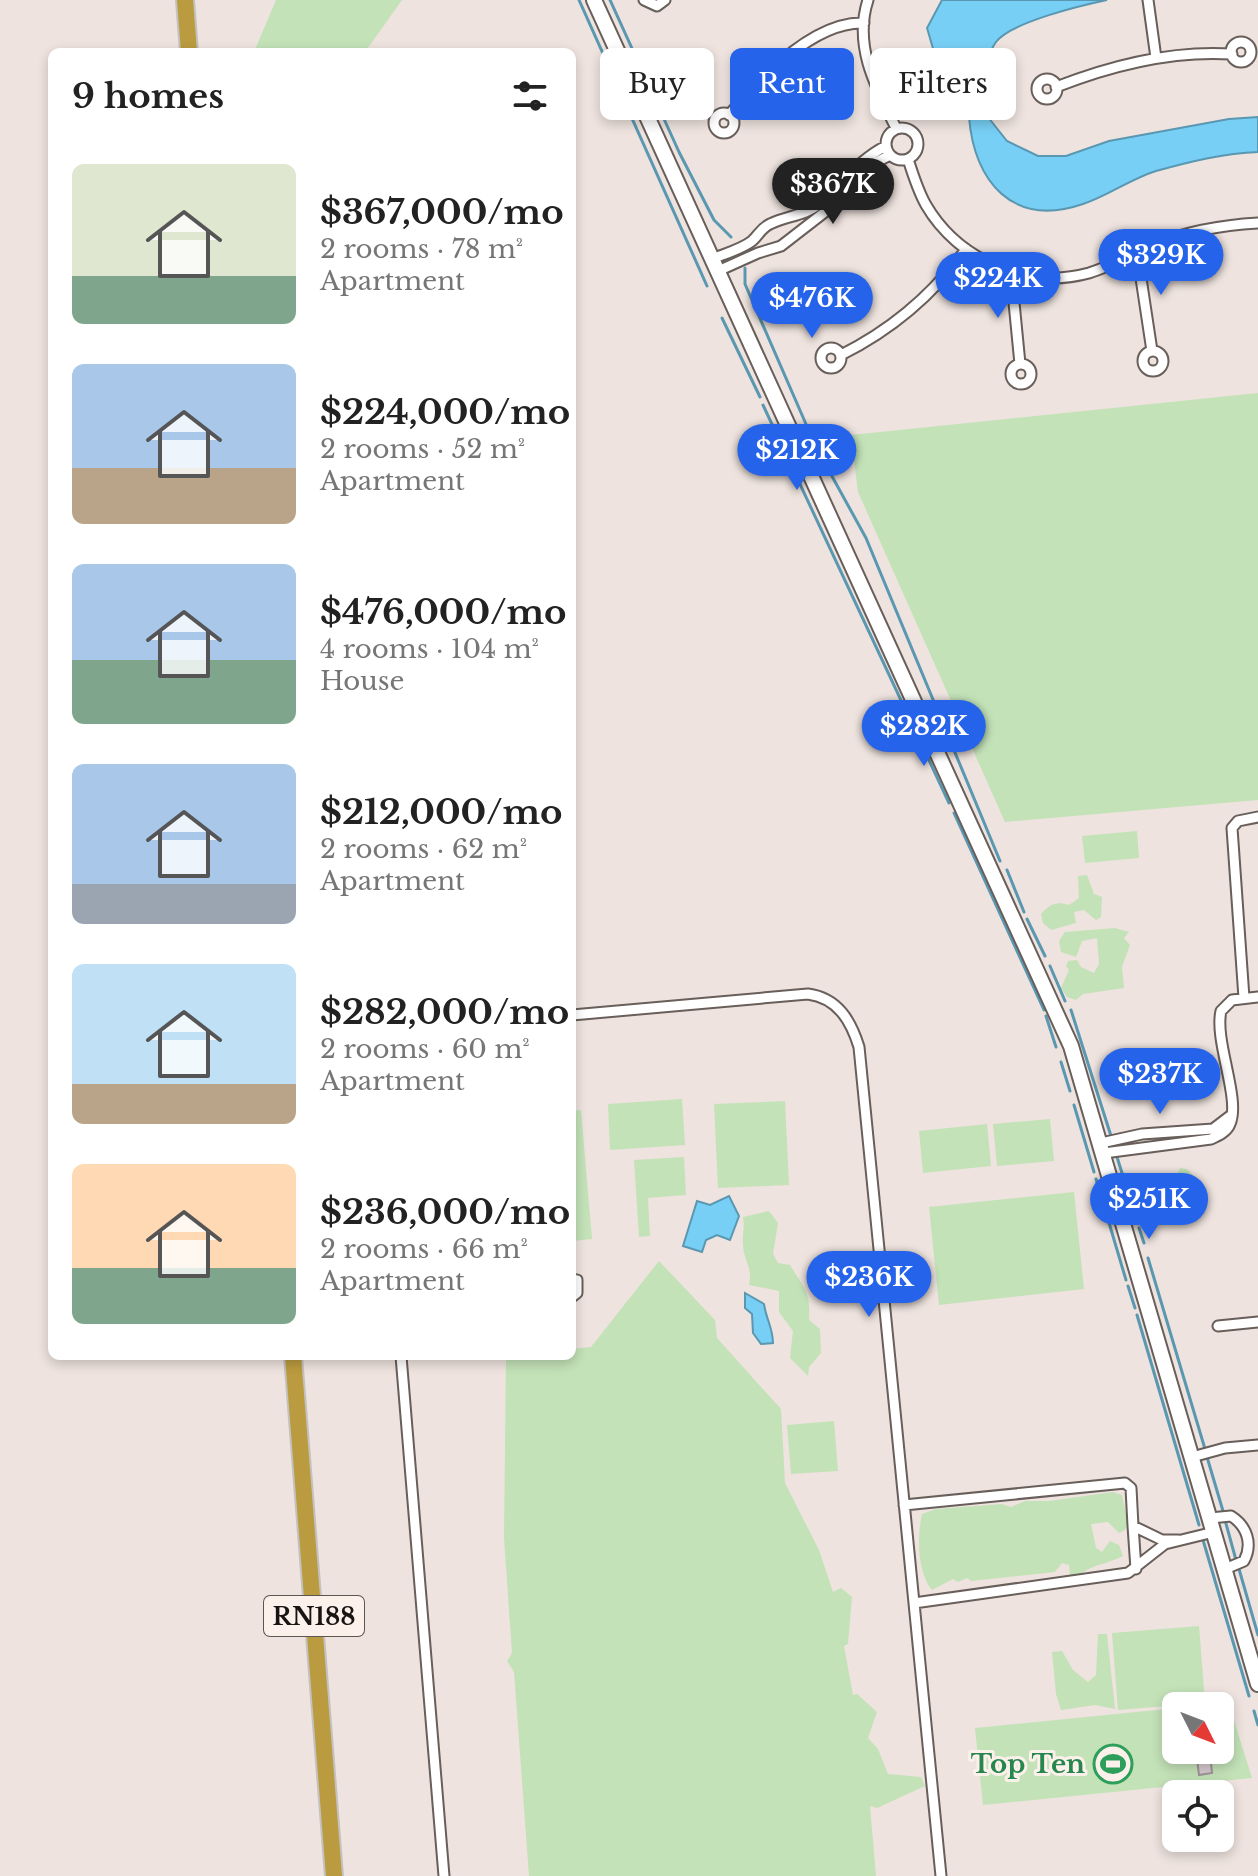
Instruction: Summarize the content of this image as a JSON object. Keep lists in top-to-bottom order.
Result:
{
  "streets": {
    "highway": ["RN188"]
  },
  "places": {
    "sports": ["Top Ten"]
  },
  "north": "bottom right",
  "page": {
    "chip": ["Buy", "Rent", "Filters"],
    "heading": "9 homes",
    "list": [
      {
        "name": "$367,000/mo",
        "note": "2 rooms · 78 m² · Apartment"
      },
      {
        "name": "$224,000/mo",
        "note": "2 rooms · 52 m² · Apartment"
      },
      {
        "name": "$476,000/mo",
        "note": "4 rooms · 104 m² · House"
      },
      {
        "name": "$212,000/mo",
        "note": "2 rooms · 62 m² · Apartment"
      },
      {
        "name": "$282,000/mo",
        "note": "2 rooms · 60 m² · Apartment"
      },
      {
        "name": "$236,000/mo",
        "note": "2 rooms · 66 m² · Apartment"
      }
    ],
    "price": [
      "$367K",
      "$329K",
      "$224K",
      "$476K",
      "$212K",
      "$282K",
      "$237K",
      "$251K",
      "$236K"
    ]
  }
}
